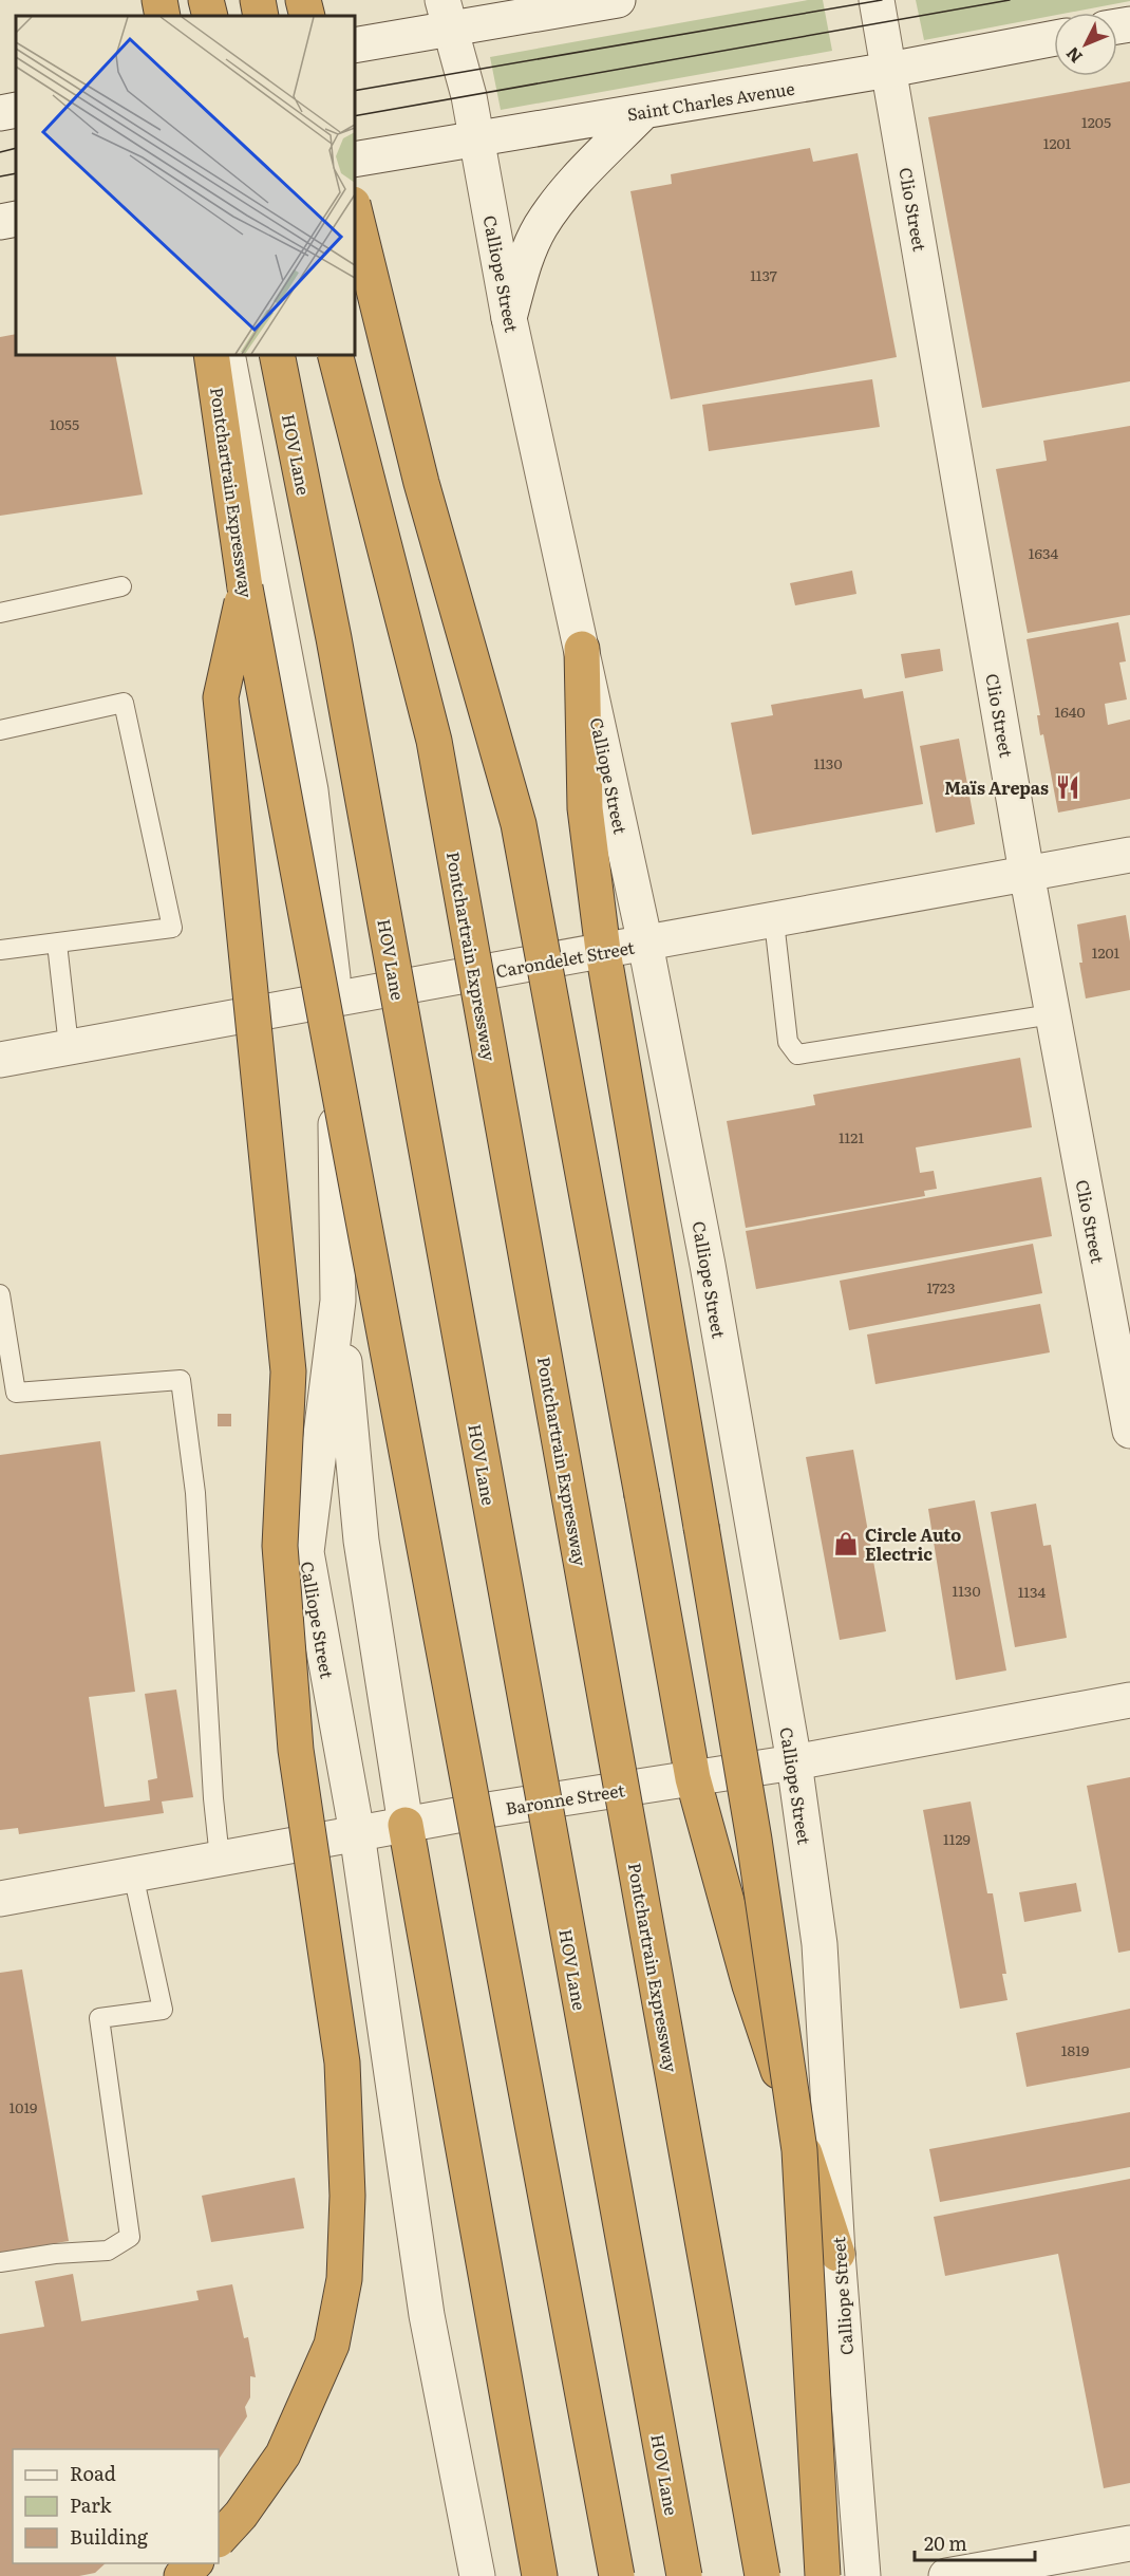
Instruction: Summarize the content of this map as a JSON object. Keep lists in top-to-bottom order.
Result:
{
  "streets": {
    "highway": ["HOV Lane", "Pontchartrain Expressway"],
    "street": [
      "Saint Charles Avenue",
      "Clio Street",
      "Calliope Street",
      "Carondelet Street",
      "Baronne Street"
    ]
  },
  "crossings": [
    ["Saint Charles Avenue", "Clio Street"],
    ["Saint Charles Avenue", "Calliope Street"],
    ["Clio Street", "Carondelet Street"],
    ["Calliope Street", "Carondelet Street"],
    ["Calliope Street", "Baronne Street"]
  ],
  "places": {
    "restaurant": ["Maïs Arepas"],
    "shop": ["Circle Auto Electric"]
  },
  "house_numbers": [
    "1205",
    "1201",
    "1137",
    "1055",
    "1634",
    "1640",
    "1130",
    "1201",
    "1121",
    "1723",
    "1130",
    "1134",
    "1129",
    "1819",
    "1019"
  ],
  "legend": ["Road", "Park", "Building"],
  "scale_bar": "20 m",
  "north": "bottom left"
}
